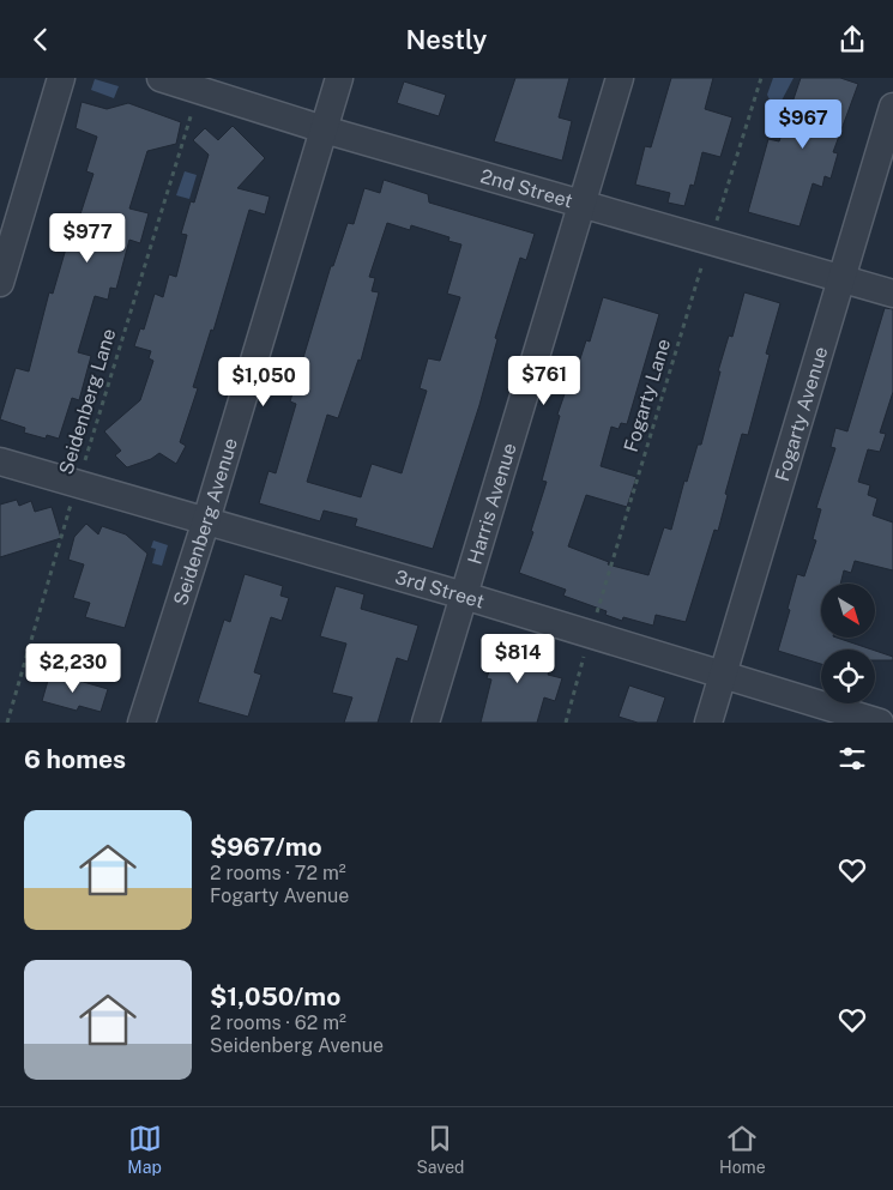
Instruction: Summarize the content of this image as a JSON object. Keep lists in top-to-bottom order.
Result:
{
  "streets": {
    "street": [
      "2nd Street",
      "Fogarty Avenue",
      "Harris Avenue",
      "Seidenberg Avenue",
      "3rd Street"
    ],
    "path": ["Fogarty Lane", "Seidenberg Lane"]
  },
  "crossings": [
    ["2nd Street", "Fogarty Lane"],
    ["2nd Street", "Seidenberg Lane"],
    ["2nd Street", "Fogarty Avenue"],
    ["2nd Street", "Harris Avenue"],
    ["2nd Street", "Seidenberg Avenue"],
    ["Fogarty Lane", "3rd Street"],
    ["Seidenberg Lane", "3rd Street"],
    ["Fogarty Avenue", "3rd Street"],
    ["Harris Avenue", "3rd Street"],
    ["Seidenberg Avenue", "3rd Street"]
  ],
  "north": "bottom right",
  "page": {
    "header": "Nestly",
    "price": [
      "$967",
      "$977",
      "$761",
      "$1,050",
      "$814",
      "$2,230"
    ],
    "heading": "6 homes",
    "list": [
      {
        "name": "$967/mo",
        "note": "2 rooms · 72 m² · Fogarty Avenue"
      },
      {
        "name": "$1,050/mo",
        "note": "2 rooms · 62 m² · Seidenberg Avenue"
      }
    ],
    "tabs": ["Map", "Saved", "Home"]
  }
}
